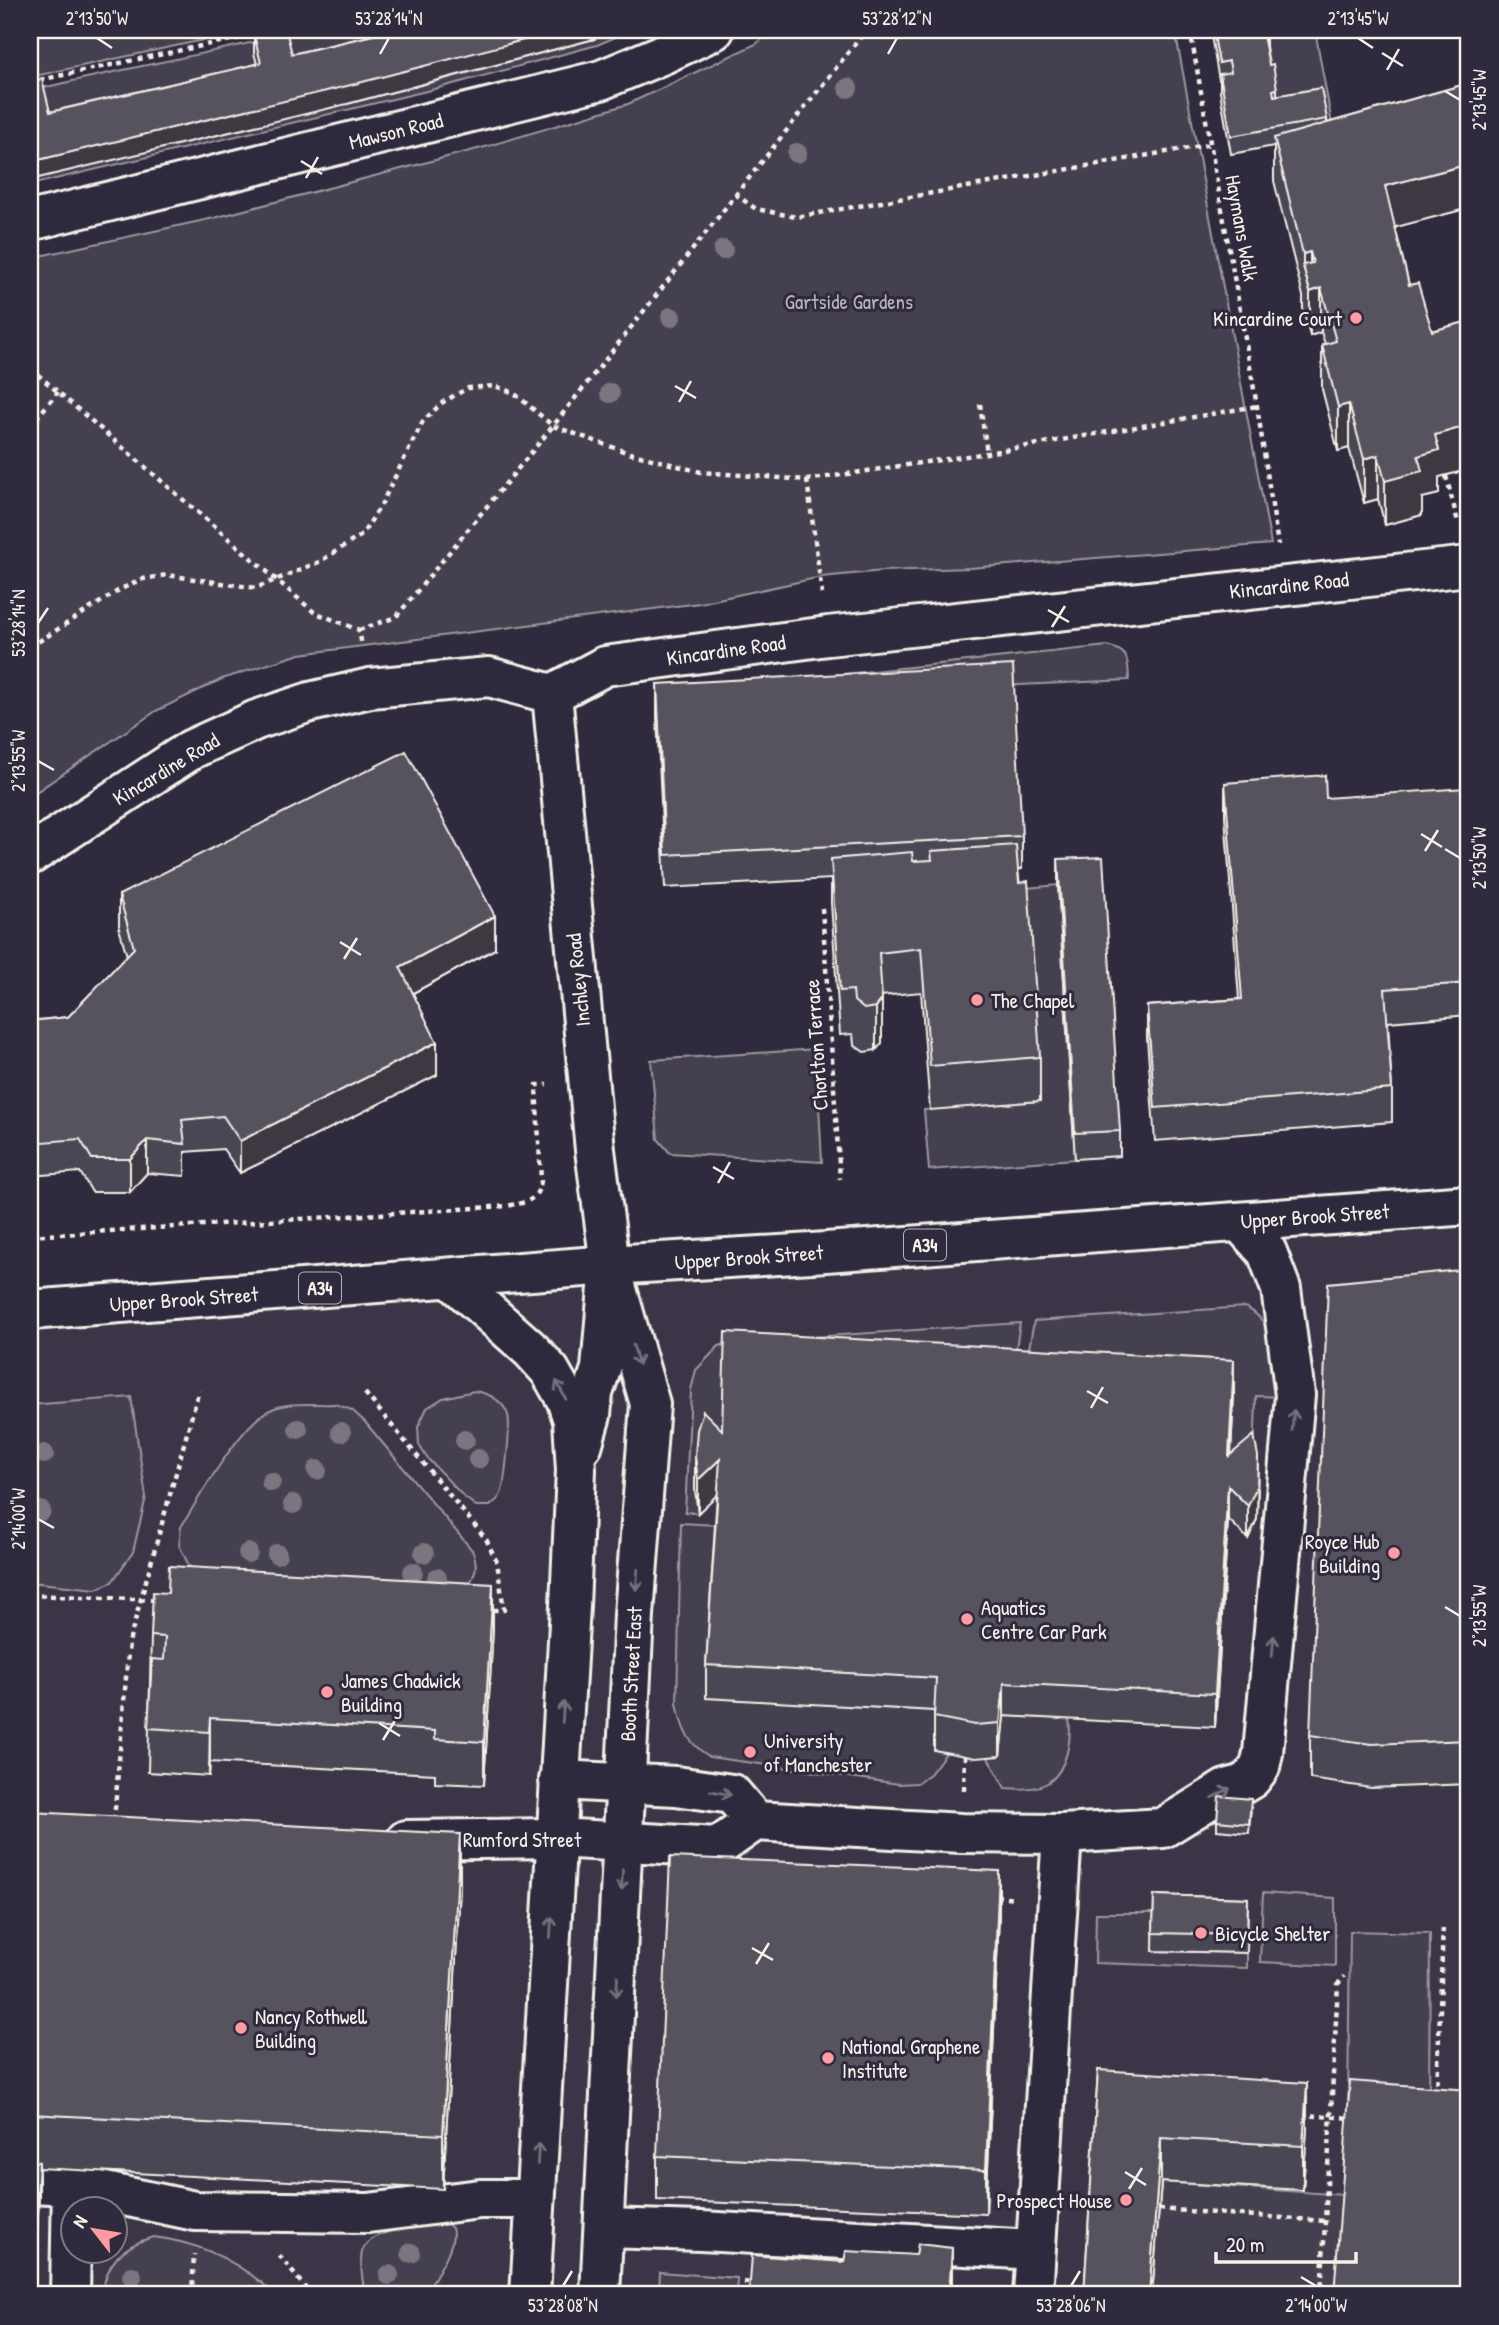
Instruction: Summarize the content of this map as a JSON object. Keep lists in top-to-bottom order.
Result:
{
  "streets": {
    "main road": [
      "Mawson Road",
      "Kincardine Road",
      "Inchley Road",
      "Upper Brook Street",
      "A34",
      "Booth Street East",
      "Rumford Street"
    ],
    "path": ["Haymans Walk", "Chorlton Terrace"]
  },
  "crossings": [
    ["Kincardine Road", "Inchley Road"],
    ["Inchley Road", "Upper Brook Street"],
    ["Inchley Road", "Booth Street East"],
    ["Upper Brook Street", "Booth Street East"],
    ["Booth Street East", "Rumford Street"]
  ],
  "parks": ["Gartside Gardens"],
  "places": [
    "Kincardine Court",
    "The Chapel",
    "Royce Hub Building",
    "Aquatics Centre Car Park",
    "James Chadwick Building",
    "University of Manchester",
    "Bicycle Shelter",
    "Nancy Rothwell Building",
    "National Graphene Institute",
    "Prospect House"
  ],
  "scale_bar": "20 m",
  "north": "top left",
  "coordinates": [
    "2°13'50\"W",
    "53°28'14\"N",
    "53°28'12\"N",
    "2°13'45\"W",
    "2°13'55\"W",
    "2°14'00\"W",
    "53°28'08\"N",
    "53°28'06\"N"
  ]
}
